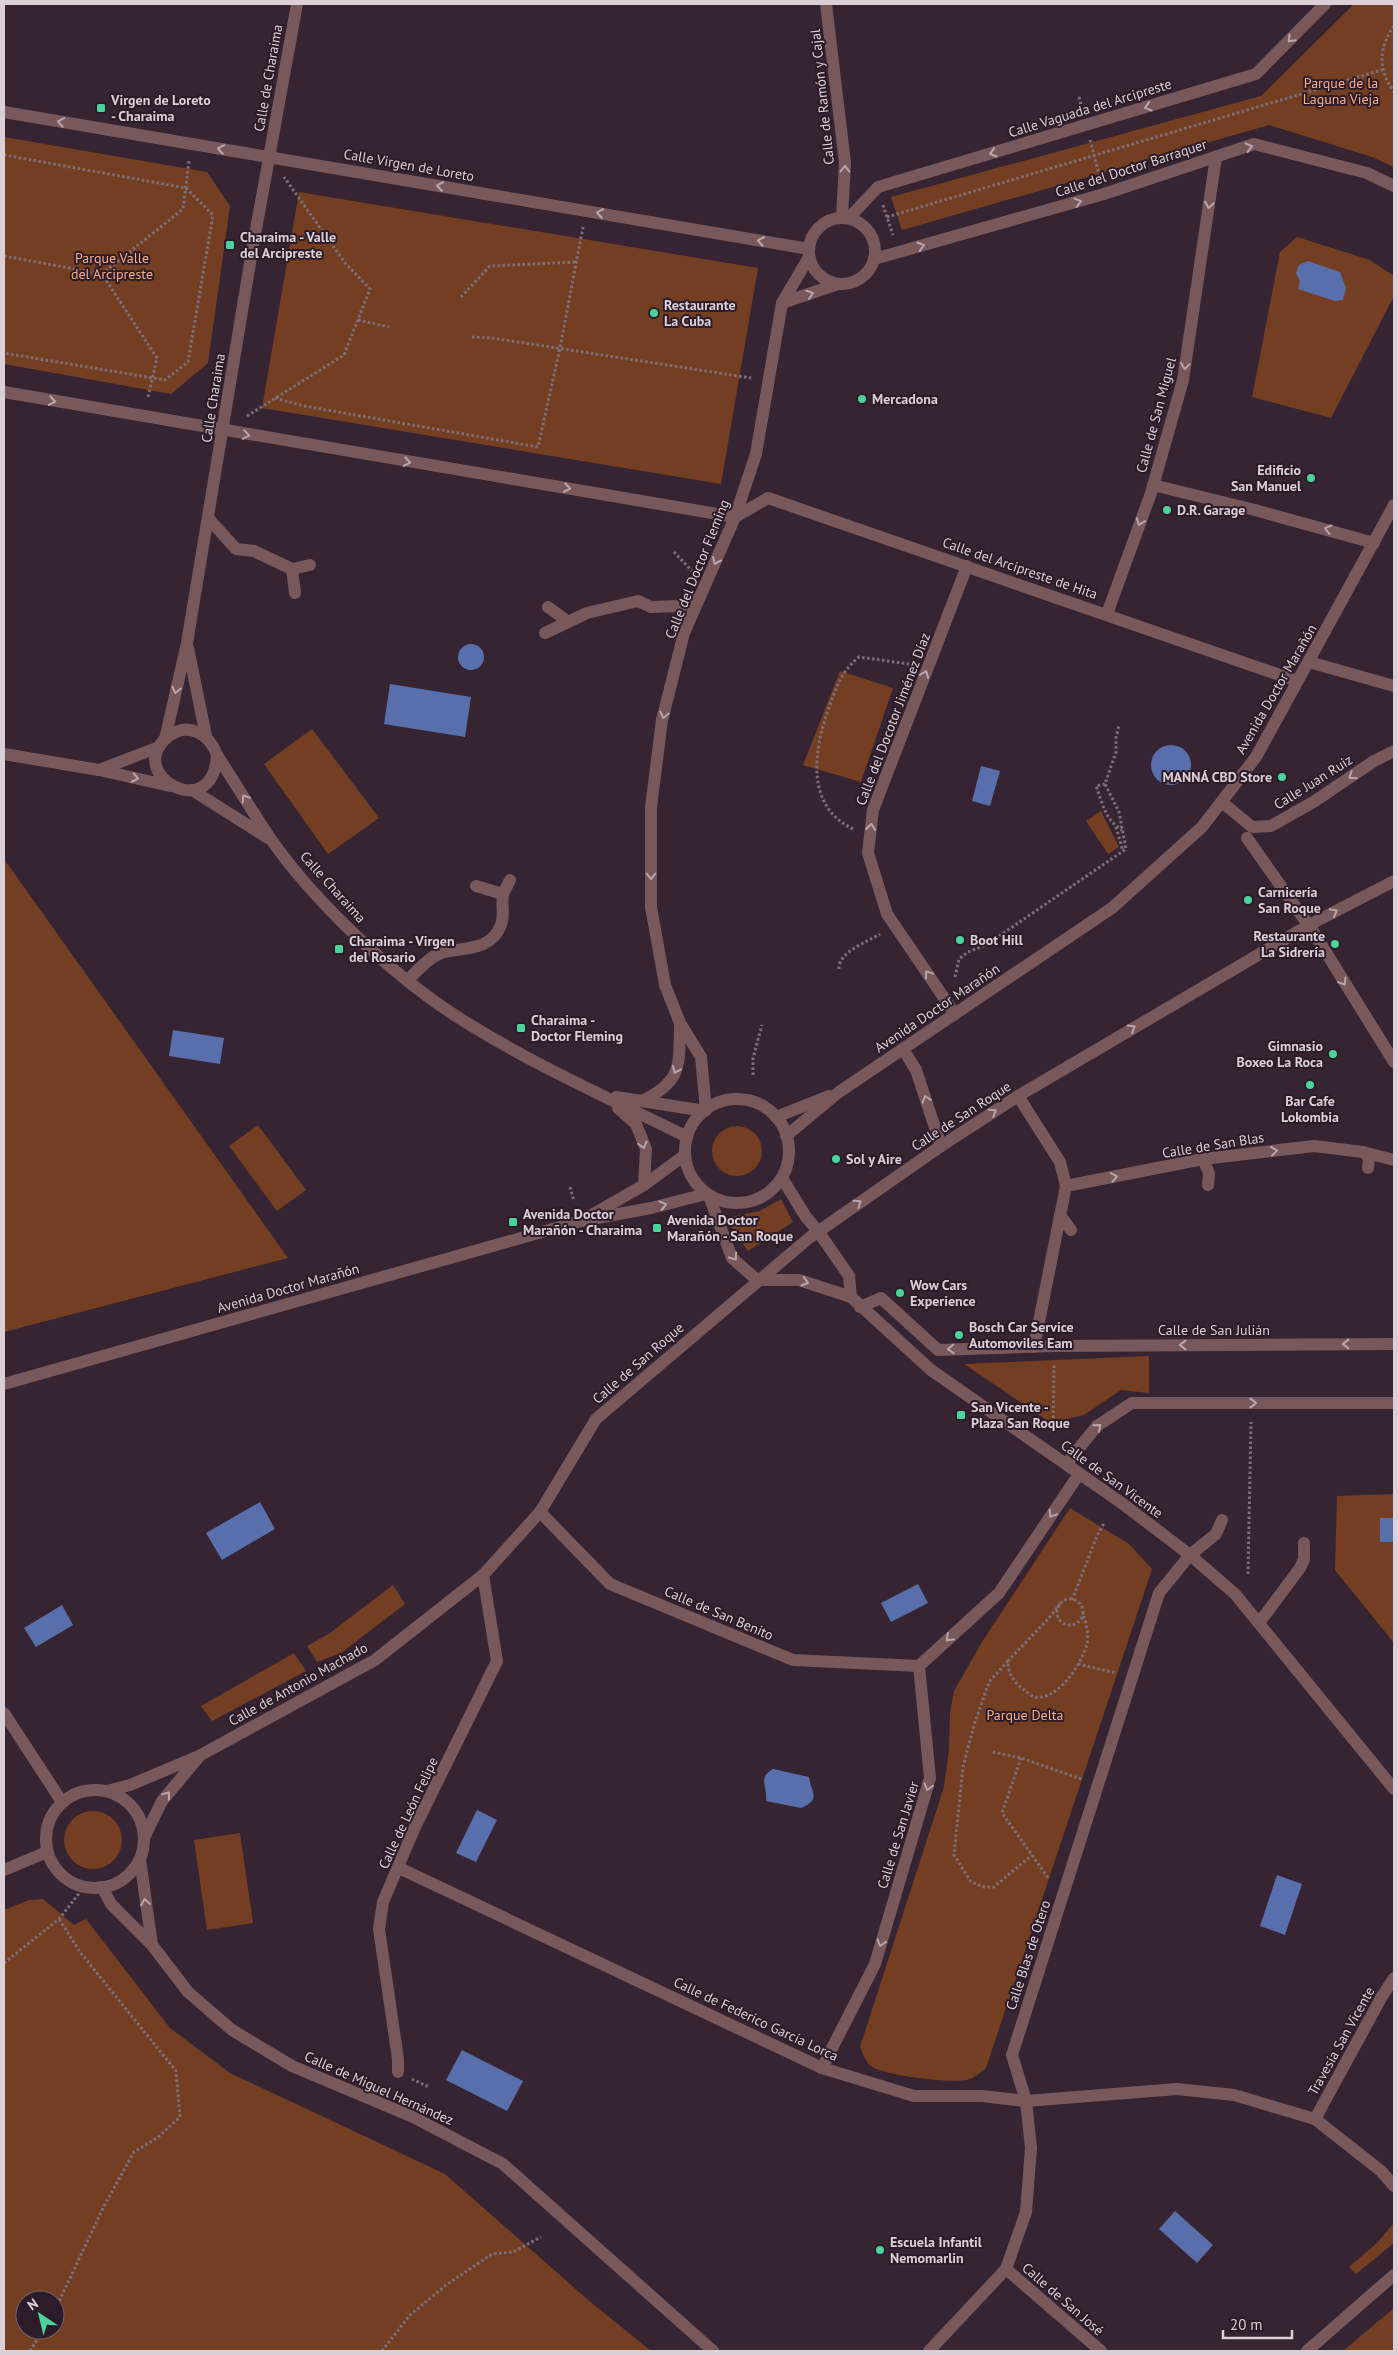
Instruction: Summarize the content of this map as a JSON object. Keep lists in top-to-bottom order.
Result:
{
  "streets": {
    "street": [
      "Calle de Charaima",
      "Calle de Ramón y Cajal",
      "Calle Vaguada del Arcipreste",
      "Calle Virgen de Loreto",
      "Calle del Doctor Barraquer",
      "Calle Charaima",
      "Calle de San Miguel",
      "Calle del Arcipreste de Hita",
      "Calle del Doctor Fleming",
      "Avenida Doctor Marañón",
      "Calle del Docotor Jiménez Díaz",
      "Calle Juan Ruiz",
      "Calle de San Roque",
      "Calle de San Blas",
      "Calle de San Julián",
      "Calle de San Vicente",
      "Calle de San Benito",
      "Calle de Antonio Machado",
      "Calle de León Felipe",
      "Calle de San Javier",
      "Calle Blas de Otero",
      "Calle de Federico García Lorca",
      "Travesía San Vicente",
      "Calle de Miguel Hernández",
      "Calle de San José"
    ]
  },
  "crossings": [
    ["Calle de Charaima", "Calle Virgen de Loreto"],
    ["Calle de Charaima", "Calle Charaima"],
    ["Calle de Ramón y Cajal", "Calle Vaguada del Arcipreste"],
    ["Calle de Ramón y Cajal", "Calle Virgen de Loreto"],
    ["Calle de Ramón y Cajal", "Calle del Doctor Barraquer"],
    ["Calle de Ramón y Cajal", "Calle del Doctor Fleming"],
    ["Calle Vaguada del Arcipreste", "Calle Virgen de Loreto"],
    ["Calle Vaguada del Arcipreste", "Calle del Doctor Barraquer"],
    ["Calle Vaguada del Arcipreste", "Calle del Doctor Fleming"],
    ["Calle Virgen de Loreto", "Calle del Doctor Barraquer"],
    ["Calle Virgen de Loreto", "Calle Charaima"],
    ["Calle Virgen de Loreto", "Calle del Doctor Fleming"],
    ["Calle del Doctor Barraquer", "Calle de San Miguel"],
    ["Calle del Doctor Barraquer", "Calle del Doctor Fleming"],
    ["Calle Charaima", "Calle del Doctor Fleming"],
    ["Calle Charaima", "Avenida Doctor Marañón"],
    ["Calle de San Miguel", "Calle del Arcipreste de Hita"],
    ["Calle del Arcipreste de Hita", "Calle del Doctor Fleming"],
    ["Calle del Arcipreste de Hita", "Avenida Doctor Marañón"],
    ["Calle del Arcipreste de Hita", "Calle del Docotor Jiménez Díaz"],
    ["Calle del Doctor Fleming", "Avenida Doctor Marañón"],
    ["Avenida Doctor Marañón", "Calle del Docotor Jiménez Díaz"],
    ["Avenida Doctor Marañón", "Calle Juan Ruiz"],
    ["Calle de San Roque", "Calle de San Vicente"],
    ["Calle de San Roque", "Calle de San Benito"],
    ["Calle de San Roque", "Calle de Antonio Machado"],
    ["Calle de San Julián", "Calle de San Vicente"],
    ["Calle de San Vicente", "Calle Blas de Otero"],
    ["Calle de San Benito", "Calle de Antonio Machado"],
    ["Calle de San Benito", "Calle de San Javier"],
    ["Calle de Antonio Machado", "Calle de León Felipe"],
    ["Calle de Antonio Machado", "Calle de Miguel Hernández"],
    ["Calle de León Felipe", "Calle de Federico García Lorca"],
    ["Calle de San Javier", "Calle de Federico García Lorca"],
    ["Calle Blas de Otero", "Calle de Federico García Lorca"],
    ["Calle Blas de Otero", "Calle de San José"],
    ["Calle de Federico García Lorca", "Travesía San Vicente"]
  ],
  "one_way": [
    "Calle de Ramón y Cajal",
    "Calle Vaguada del Arcipreste",
    "Calle Virgen de Loreto",
    "Calle del Doctor Barraquer",
    "Calle de San Miguel",
    "Calle del Doctor Fleming",
    "Calle del Docotor Jiménez Díaz",
    "Calle Juan Ruiz",
    "Calle de San Roque",
    "Calle de San Blas",
    "Calle de San Javier"
  ],
  "parks": ["Parque de la Laguna Vieja", "Parque Valle del Arcipreste", "Parque Delta"],
  "places": {
    "transit": [
      "Virgen de Loreto - Charaima",
      "Charaima - Valle del Arcipreste",
      "Charaima - Virgen del Rosario",
      "Charaima - Doctor Fleming",
      "Avenida Doctor Marañón - Charaima",
      "Avenida Doctor Marañón - San Roque",
      "San Vicente - Plaza San Roque"
    ],
    "other": [
      "Restaurante La Cuba",
      "Mercadona",
      "Edificio San Manuel",
      "D.R. Garage",
      "MANNÁ CBD Store",
      "Carnicería San Roque",
      "Boot Hill",
      "Restaurante La Sidrería",
      "Gimnasio Boxeo La Roca",
      "Bar Cafe Lokombia",
      "Sol y Aire",
      "Wow Cars Experience",
      "Bosch Car Service Automoviles Eam",
      "Escuela Infantil Nemomarlin"
    ]
  },
  "scale_bar": "20 m",
  "north": "top left"
}
